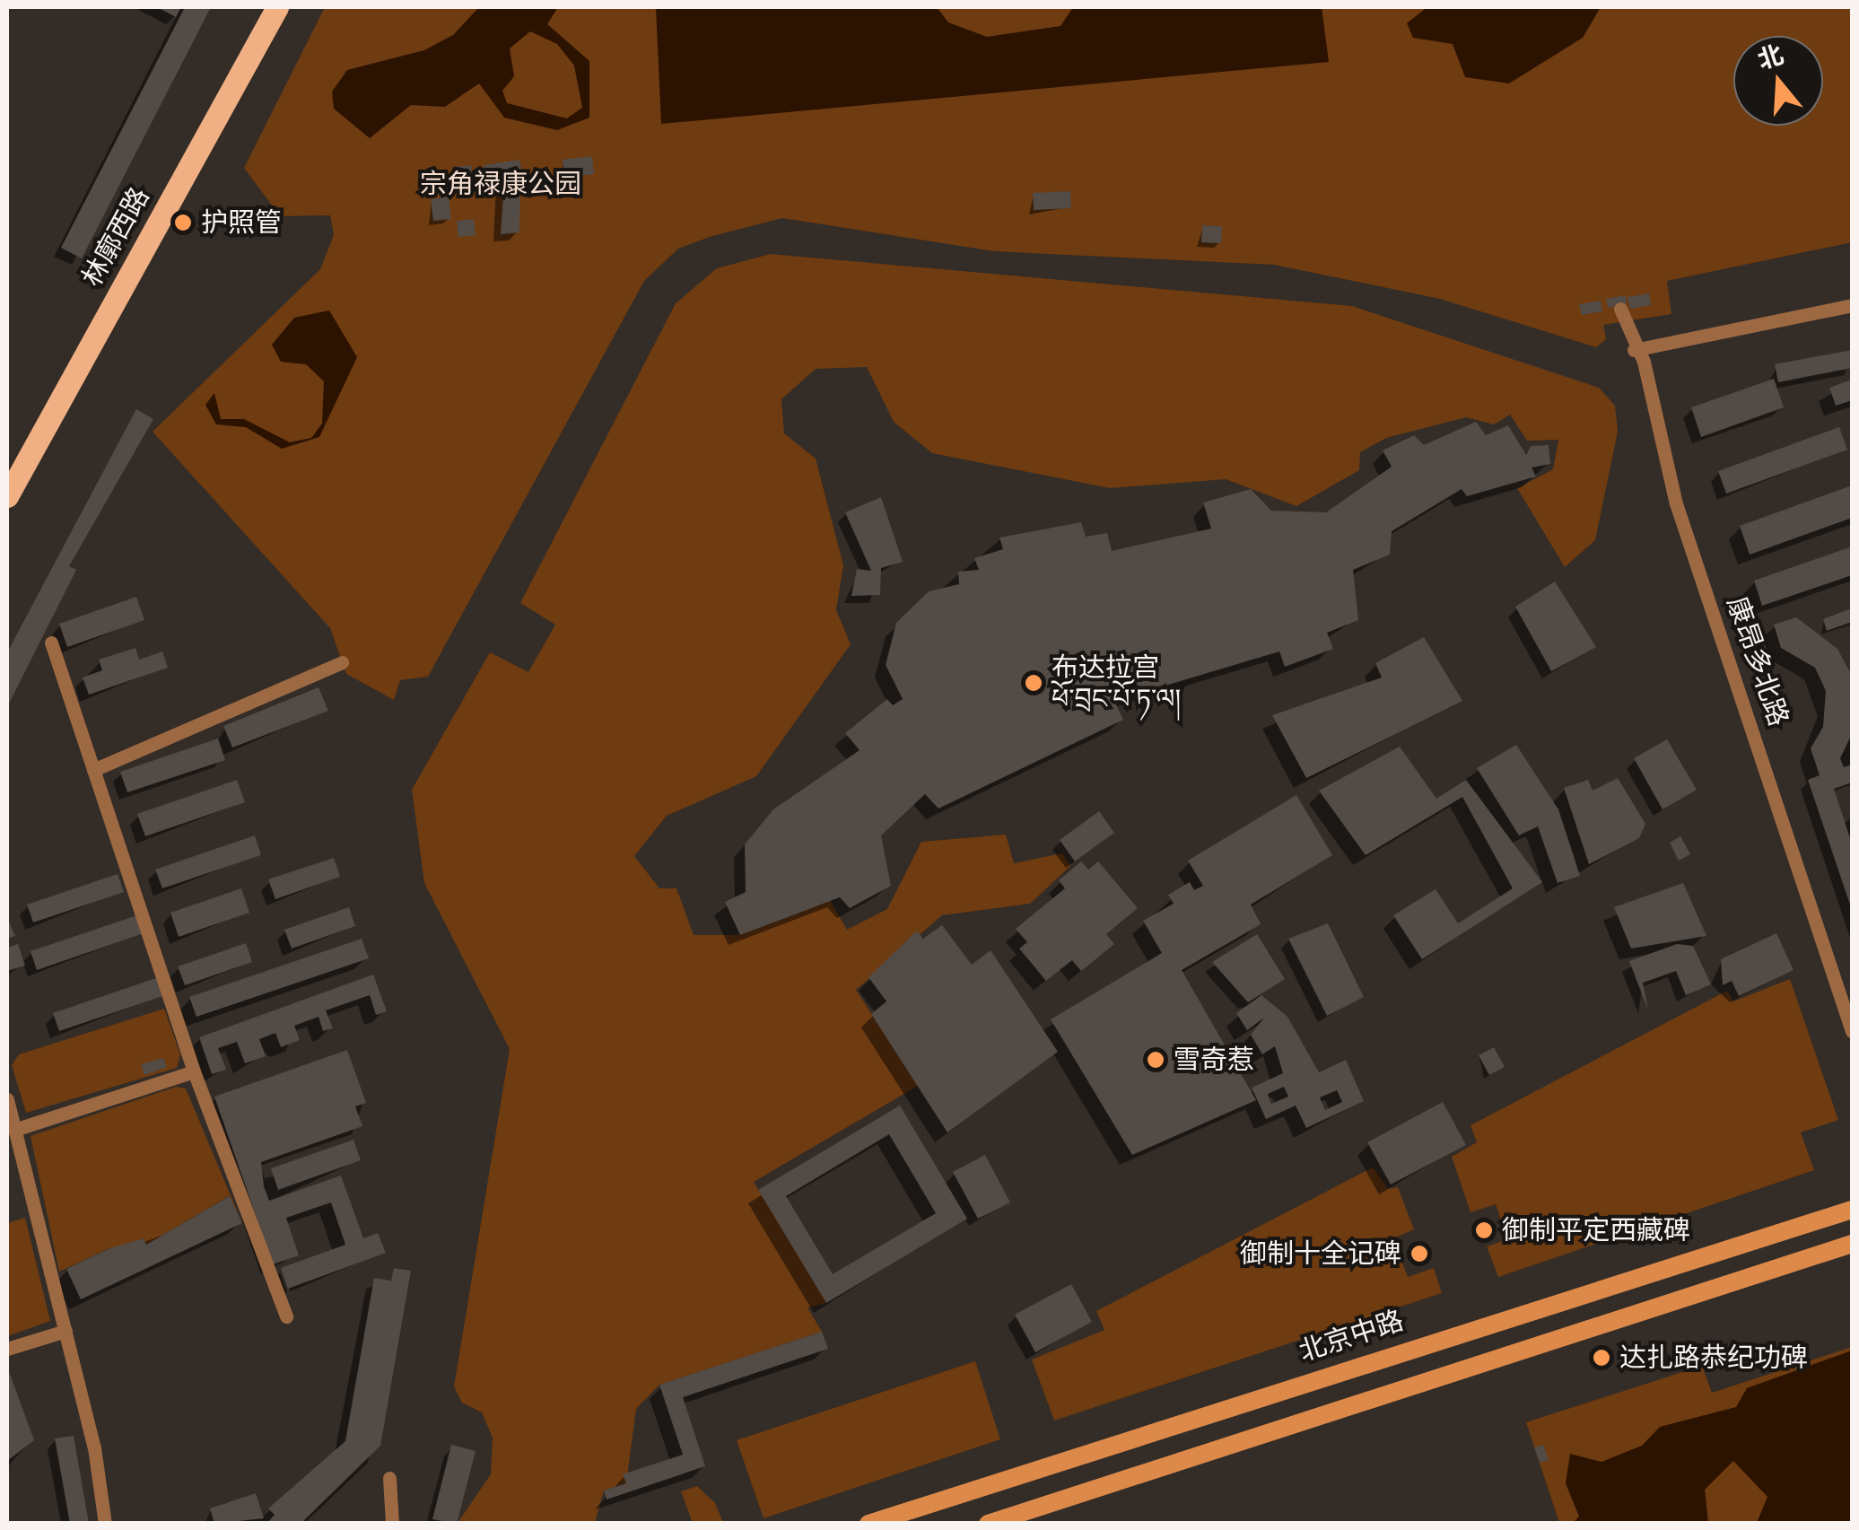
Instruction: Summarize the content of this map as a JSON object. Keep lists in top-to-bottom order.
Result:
{
  "streets": {
    "main road": ["林廓西路", "北京中路"],
    "street": ["康昂多北路"]
  },
  "parks": ["宗角禄康公园"],
  "places": [
    "护照管",
    "布达拉宫 ཕོ་བྲང་པོ་ཏ་ལ།",
    "雪奇惹",
    "御制平定西藏碑",
    "御制十全记碑",
    "达扎路恭纪功碑"
  ],
  "north": "top"
}
